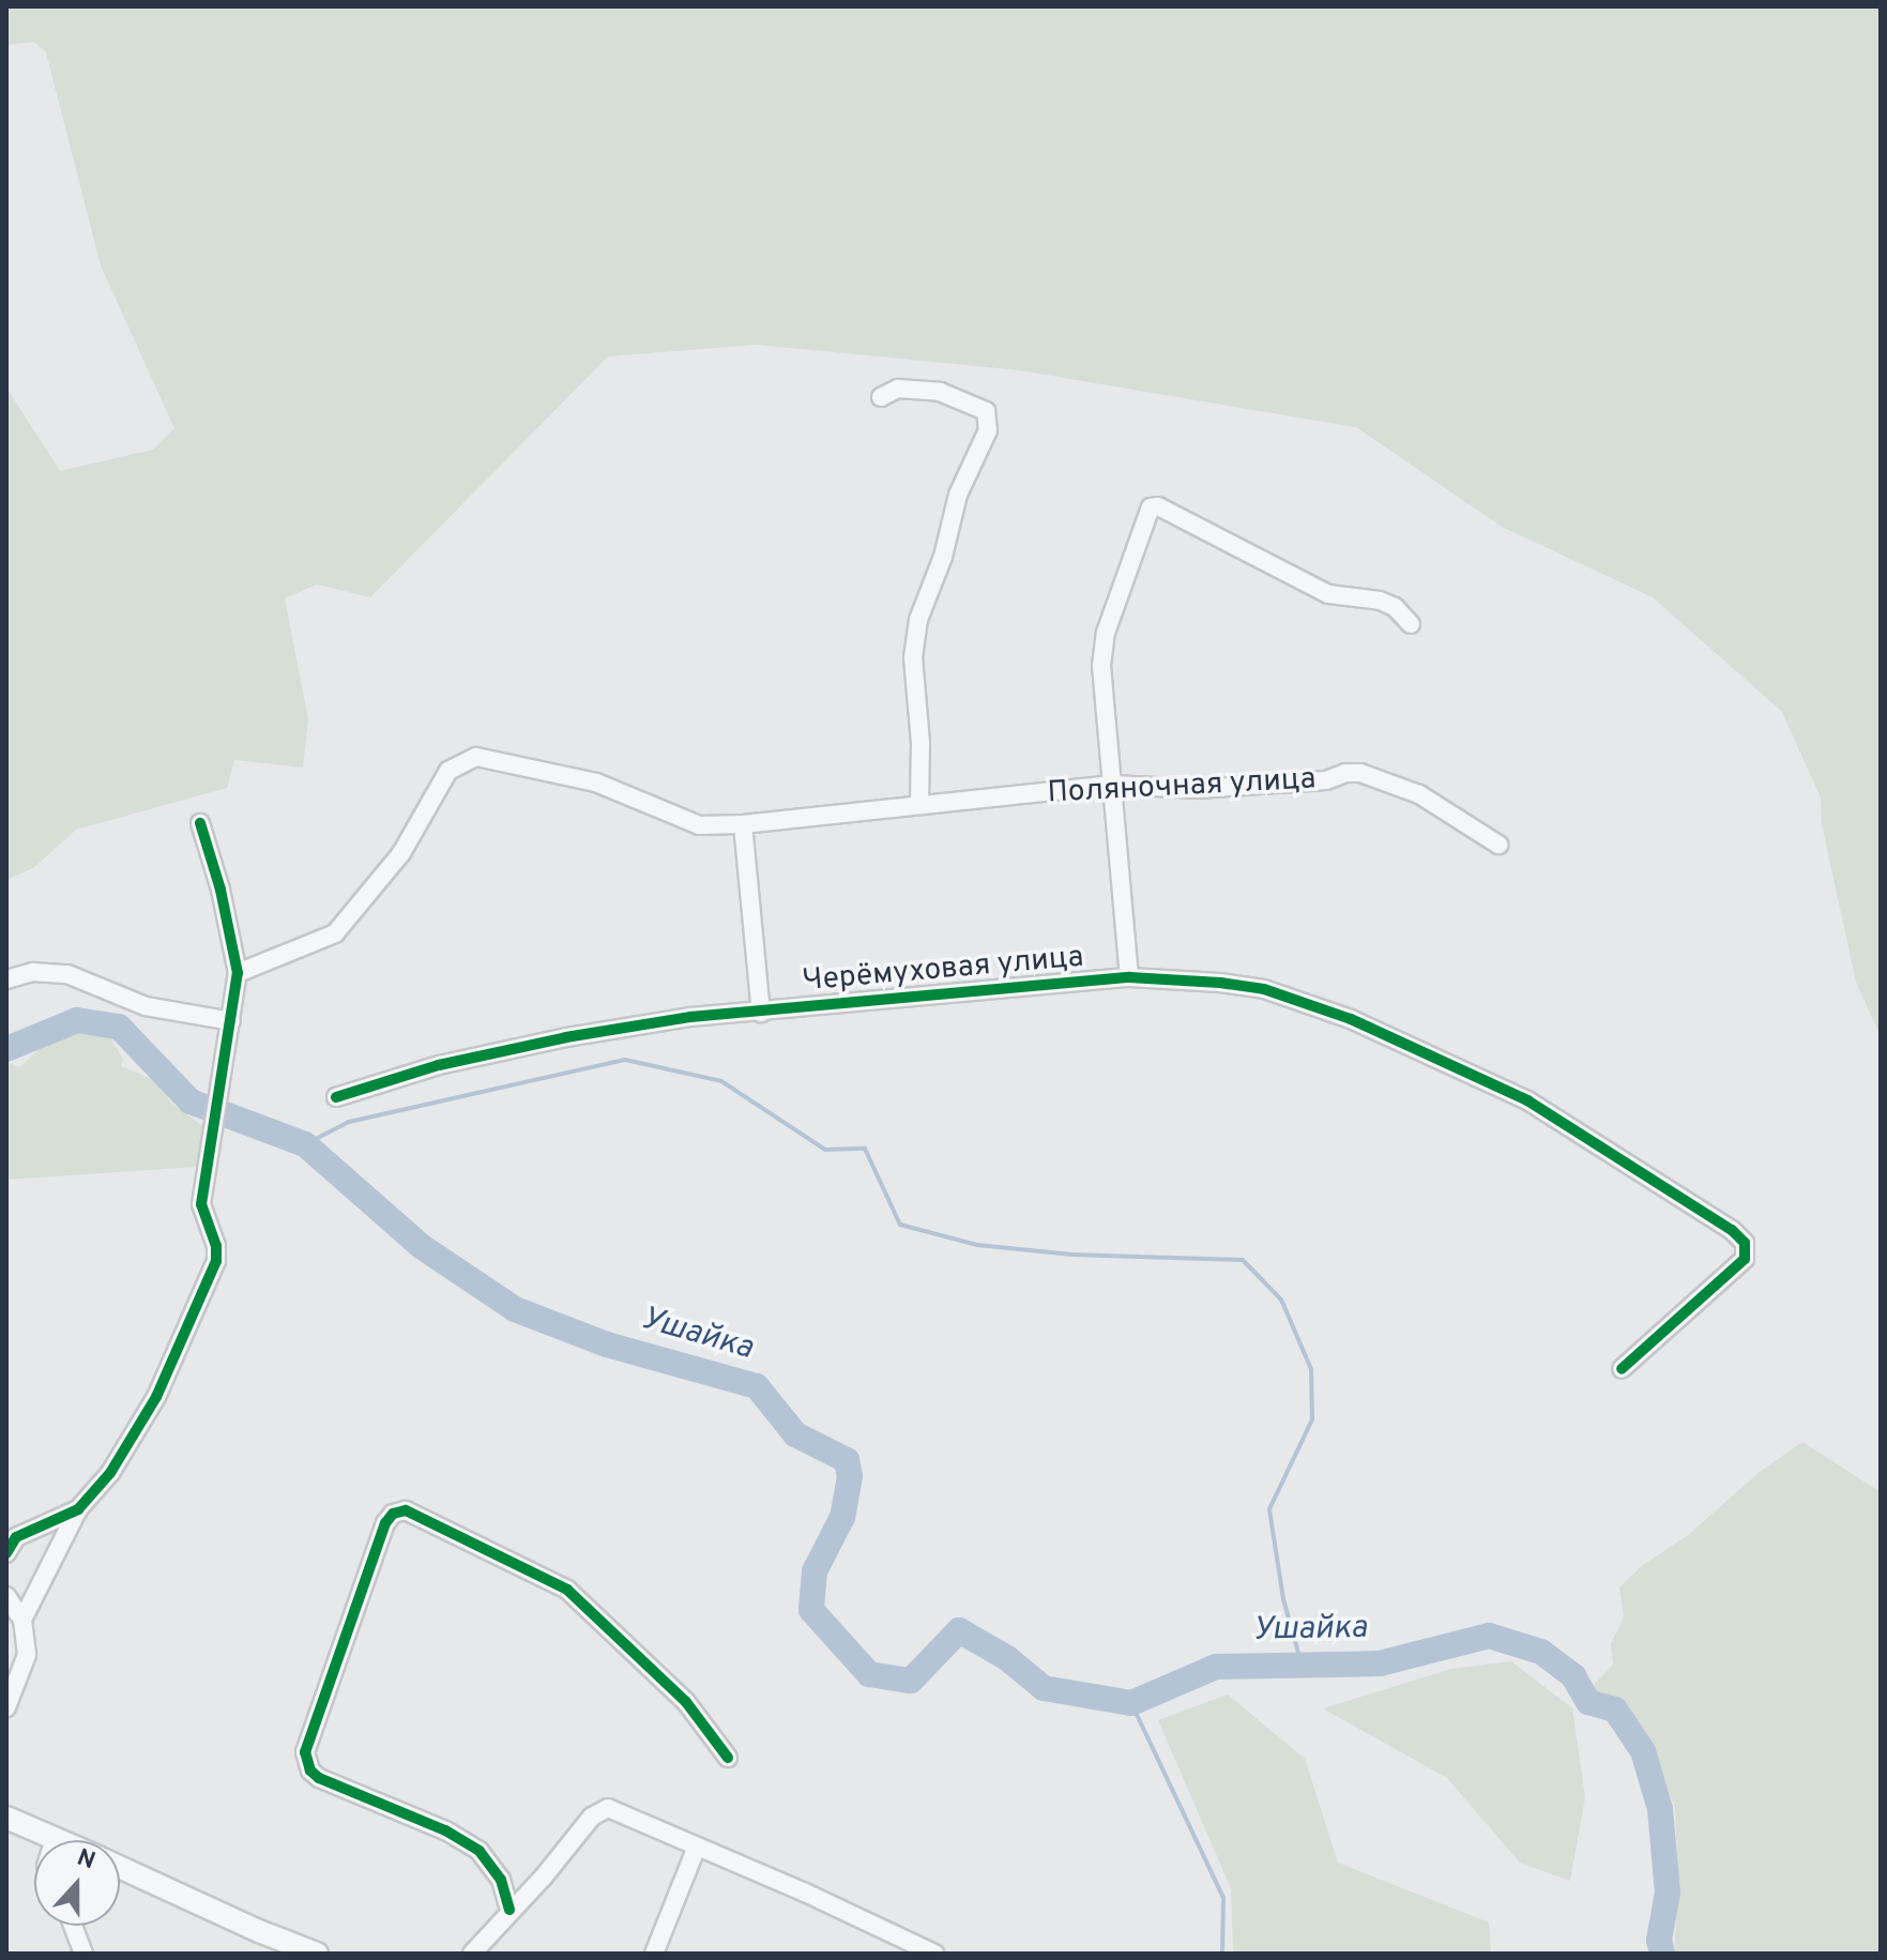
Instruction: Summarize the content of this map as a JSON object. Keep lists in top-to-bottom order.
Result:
{
  "streets": {
    "street": ["Поляночная улица", "Черёмуховая улица"]
  },
  "water": ["Ушайка"],
  "north": "top"
}
